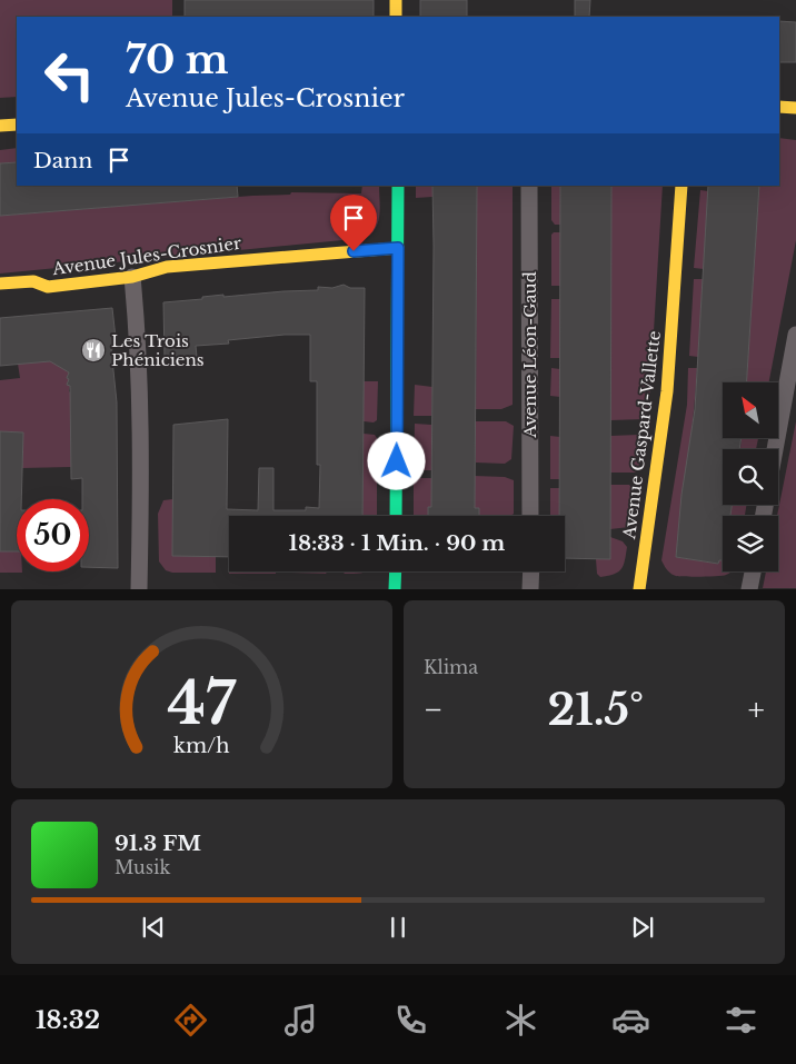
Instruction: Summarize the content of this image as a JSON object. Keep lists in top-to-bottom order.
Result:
{
  "streets": {
    "street": ["Avenue Jules-Crosnier", "Avenue Léon-Gaud", "Avenue Gaspard-Vallette"]
  },
  "places": {
    "restaurant": ["Les Trois Phéniciens"]
  },
  "north": "top left",
  "page": {
    "turn": ["70 m", "Avenue Jules-Crosnier"],
    "then": "Dann",
    "limit": "50",
    "trip": "18:33 · 1 Min. · 90 m",
    "tile": "Klima",
    "heat": ["−", "21.5°", "+"],
    "song": ["91.3 FM", "Musik"],
    "tabs": "18:32",
    "gauge": ["47", "km/h"]
  }
}
